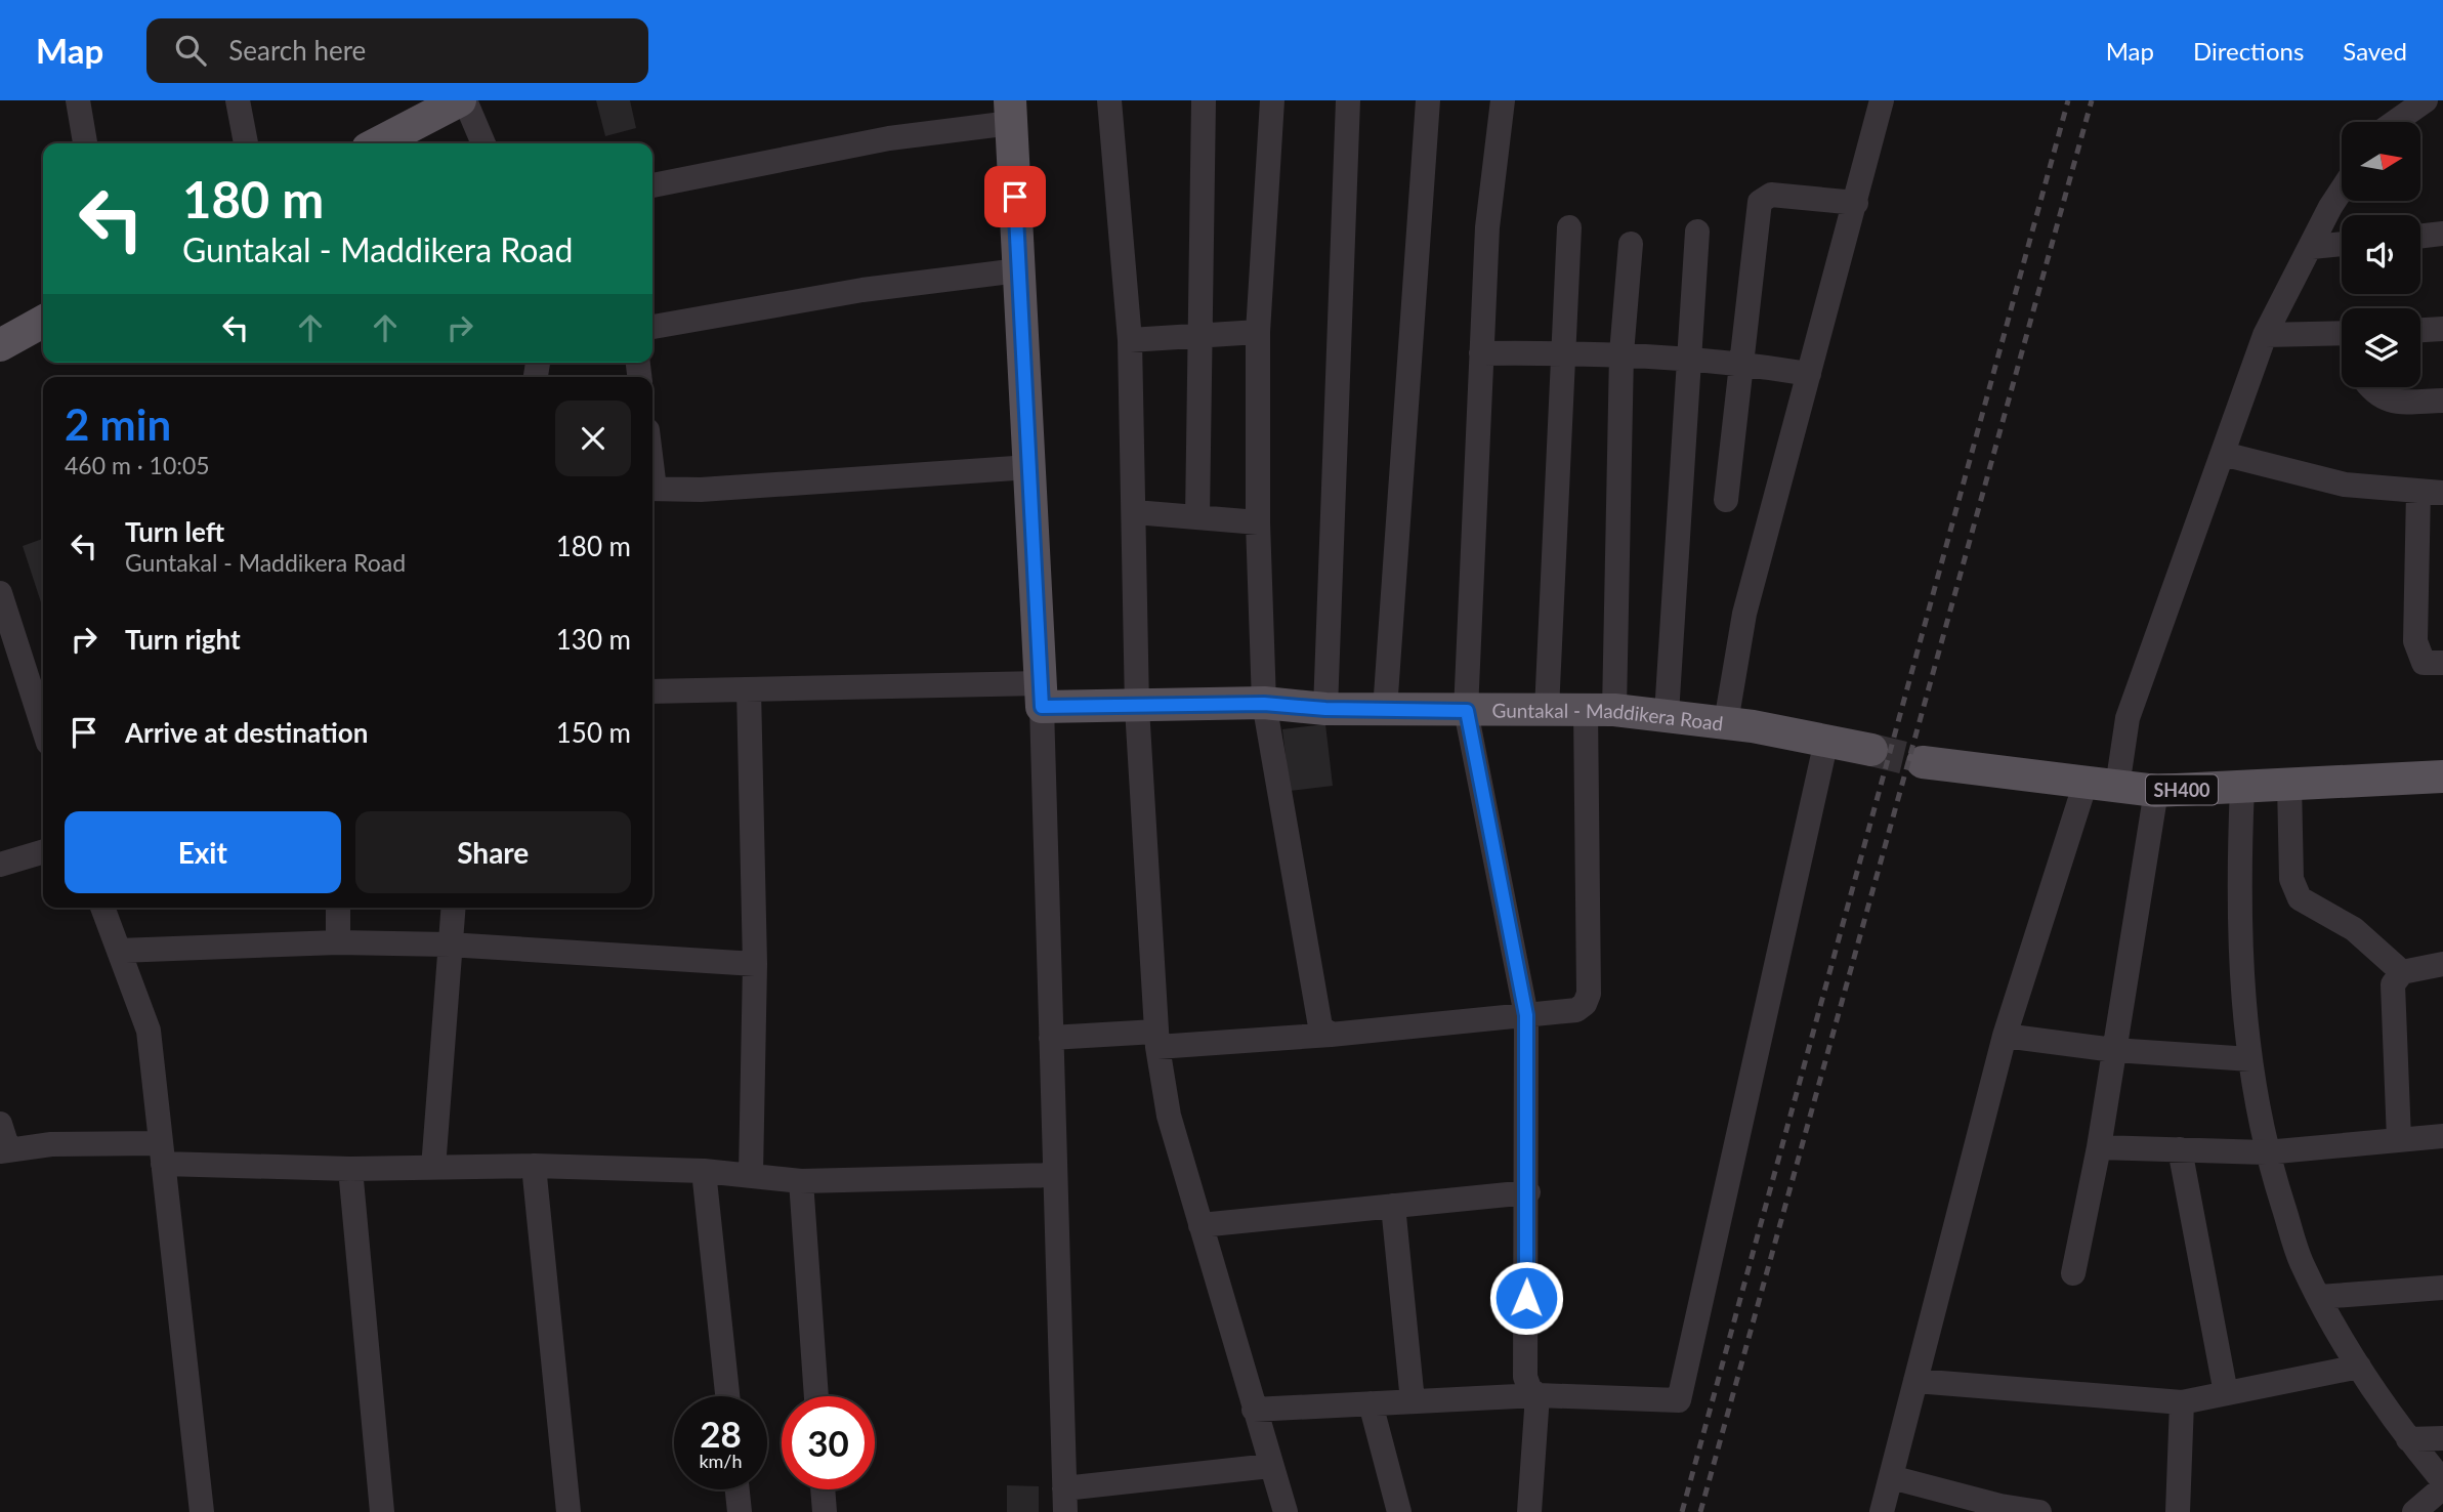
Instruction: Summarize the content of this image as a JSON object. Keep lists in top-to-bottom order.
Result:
{
  "streets": {
    "main road": ["Guntakal - Maddikera Road", "SH400"]
  },
  "north": "right",
  "page": {
    "header": "Map",
    "search": "Search here",
    "nav": ["Map", "Directions", "Saved"],
    "turn": ["180 m", "Guntakal - Maddikera Road"],
    "heading": ["2 min", "460 m · 10:05"],
    "list": [
      {
        "name": "Turn left",
        "note": "Guntakal - Maddikera Road",
        "value": "180 m"
      },
      {
        "name": "Turn right",
        "value": "130 m"
      },
      {
        "name": "Arrive at destination",
        "value": "150 m"
      }
    ],
    "buttons": ["Exit", "Share"],
    "speed": "28 km/h",
    "limit": "30"
  }
}
